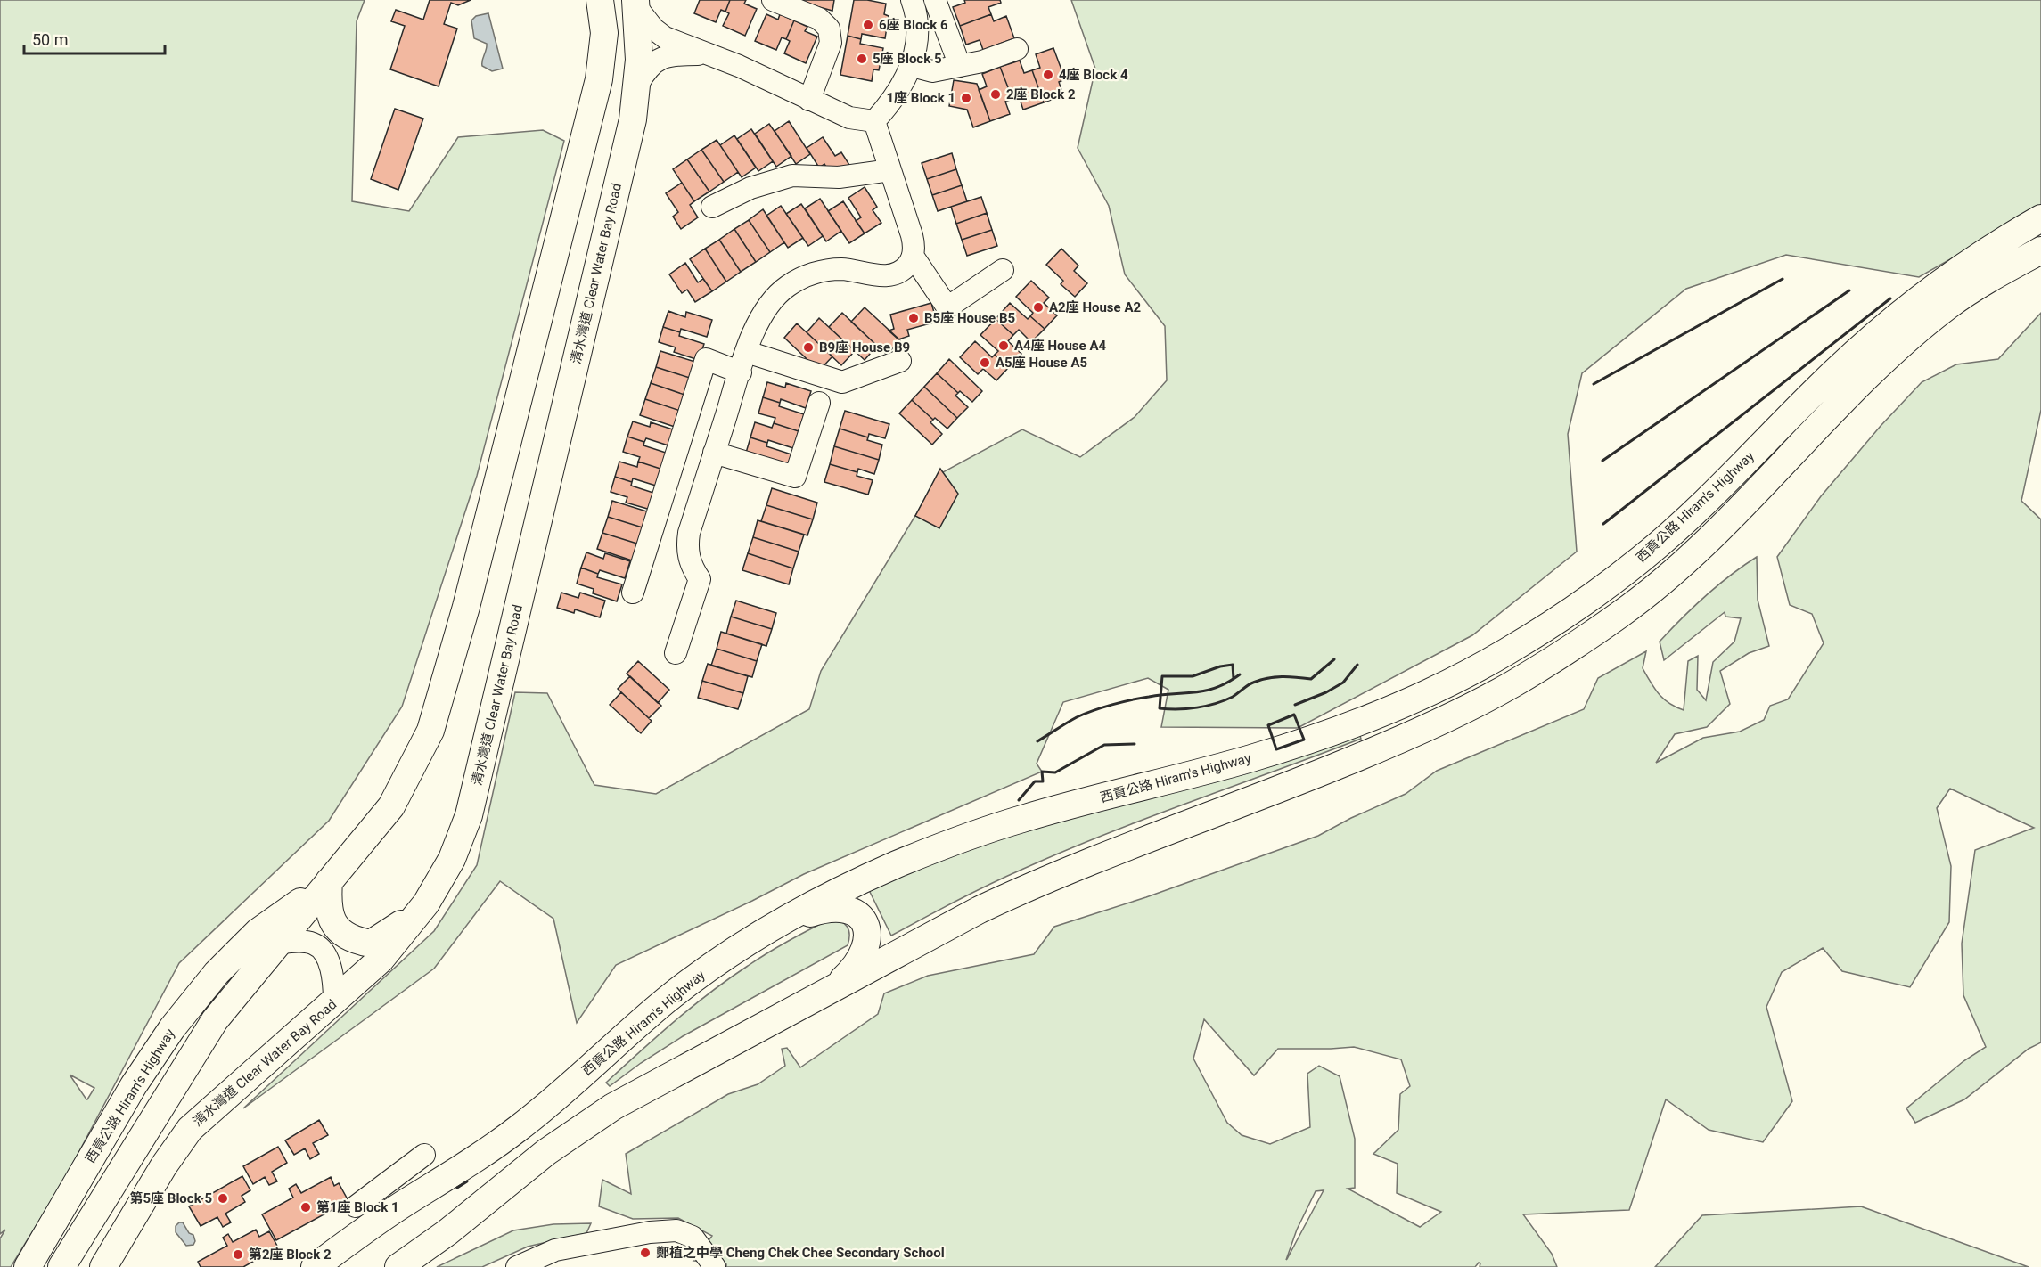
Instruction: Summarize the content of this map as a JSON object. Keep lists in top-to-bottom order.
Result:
{
  "streets": {
    "main road": ["清水灣道 Clear Water Bay Road", "西貢公路 Hiram's Highway"]
  },
  "places": [
    "6座 Block 6",
    "5座 Block 5",
    "4座 Block 4",
    "2座 Block 2",
    "1座 Block 1",
    "A2座 House A2",
    "B5座 House B5",
    "A4座 House A4",
    "B9座 House B9",
    "A5座 House A5",
    "第5座 Block 5",
    "第1座 Block 1",
    "鄭植之中學 Cheng Chek Chee Secondary School",
    "第2座 Block 2"
  ],
  "scale_bar": "50 m"
}
